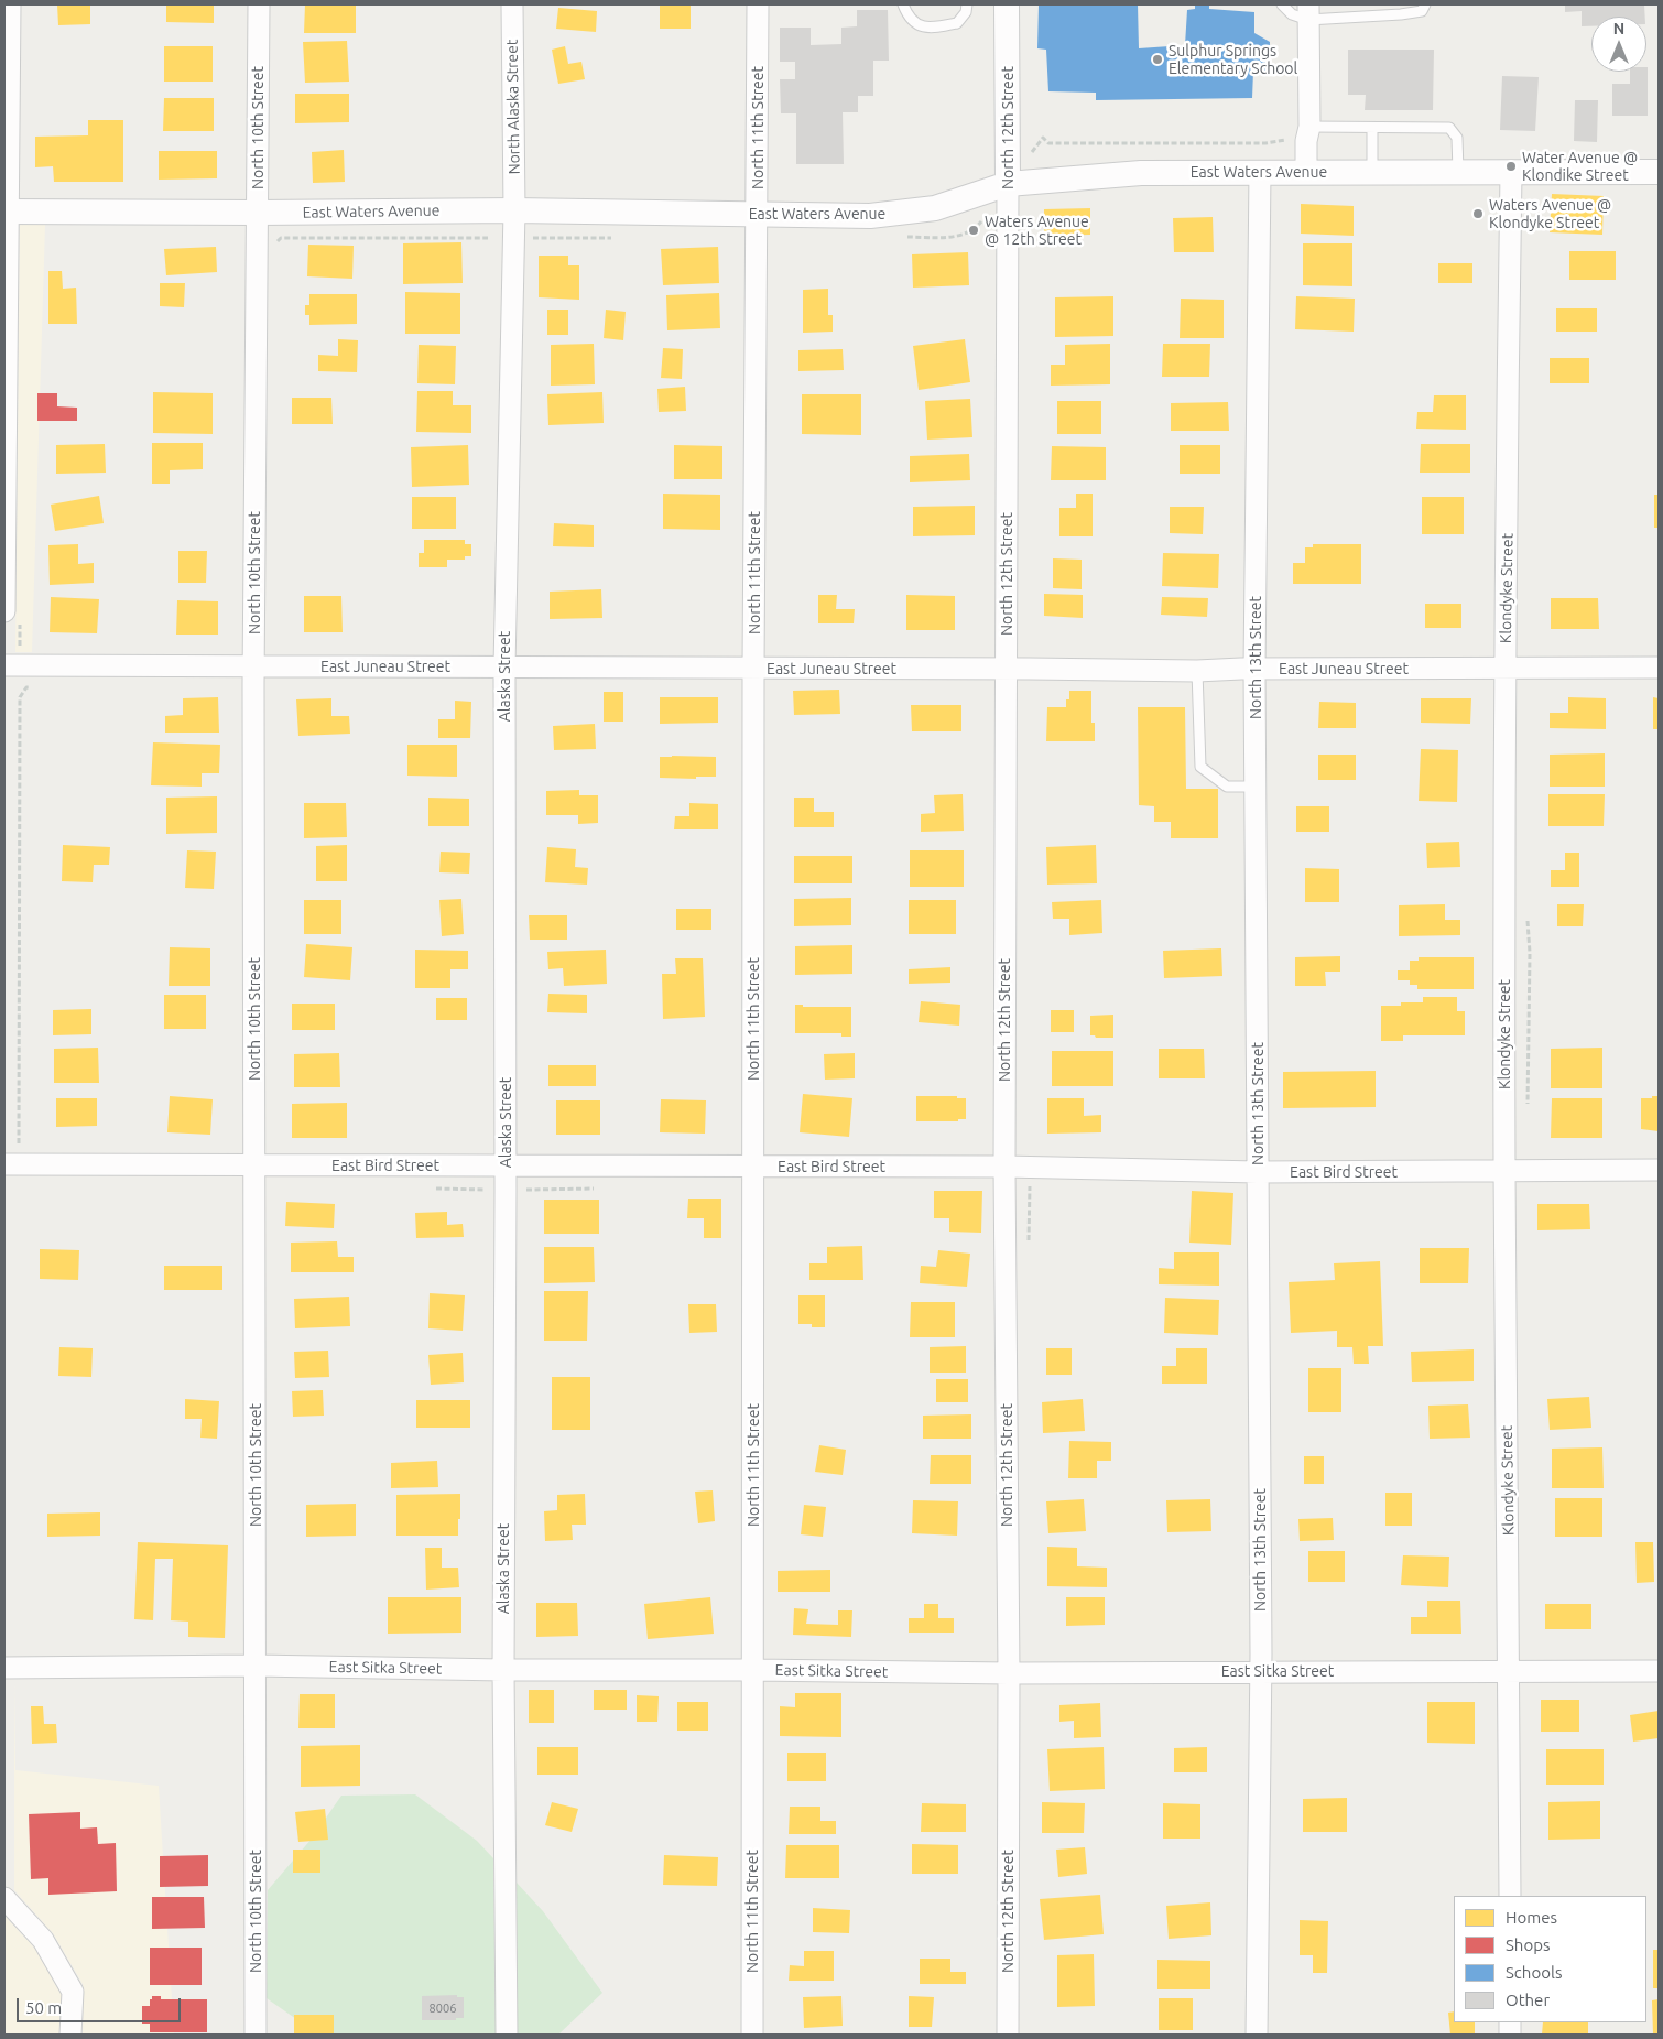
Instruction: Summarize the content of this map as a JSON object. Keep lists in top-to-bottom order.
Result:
{
  "streets": {
    "street": [
      "North Alaska Street",
      "North 10th Street",
      "North 11th Street",
      "North 12th Street",
      "East Waters Avenue",
      "Klondyke Street",
      "North 13th Street",
      "East Juneau Street",
      "Alaska Street",
      "East Bird Street",
      "East Sitka Street"
    ]
  },
  "crossings": [
    ["North Alaska Street", "East Waters Avenue"],
    ["North Alaska Street", "Alaska Street"],
    ["North 10th Street", "East Waters Avenue"],
    ["North 10th Street", "East Juneau Street"],
    ["North 10th Street", "East Bird Street"],
    ["North 10th Street", "East Sitka Street"],
    ["North 11th Street", "East Waters Avenue"],
    ["North 11th Street", "East Juneau Street"],
    ["North 11th Street", "East Bird Street"],
    ["North 11th Street", "East Sitka Street"],
    ["North 12th Street", "East Waters Avenue"],
    ["North 12th Street", "East Juneau Street"],
    ["North 12th Street", "East Bird Street"],
    ["North 12th Street", "East Sitka Street"],
    ["East Waters Avenue", "Klondyke Street"],
    ["East Waters Avenue", "North 13th Street"],
    ["East Waters Avenue", "Alaska Street"],
    ["Klondyke Street", "East Juneau Street"],
    ["Klondyke Street", "East Bird Street"],
    ["Klondyke Street", "East Sitka Street"],
    ["North 13th Street", "East Juneau Street"],
    ["North 13th Street", "East Bird Street"],
    ["North 13th Street", "East Sitka Street"],
    ["East Juneau Street", "Alaska Street"],
    ["Alaska Street", "East Bird Street"],
    ["Alaska Street", "East Sitka Street"]
  ],
  "places": [
    "Sulphur Springs Elementary School",
    "Water Avenue @ Klondike Street",
    "Waters Avenue @ Klondyke Street",
    "Waters Avenue @ 12th Street"
  ],
  "house_numbers": ["8006"],
  "legend": [
    "Homes",
    "Shops",
    "Schools",
    "Other"
  ],
  "scale_bar": "50 m",
  "north": "top"
}
